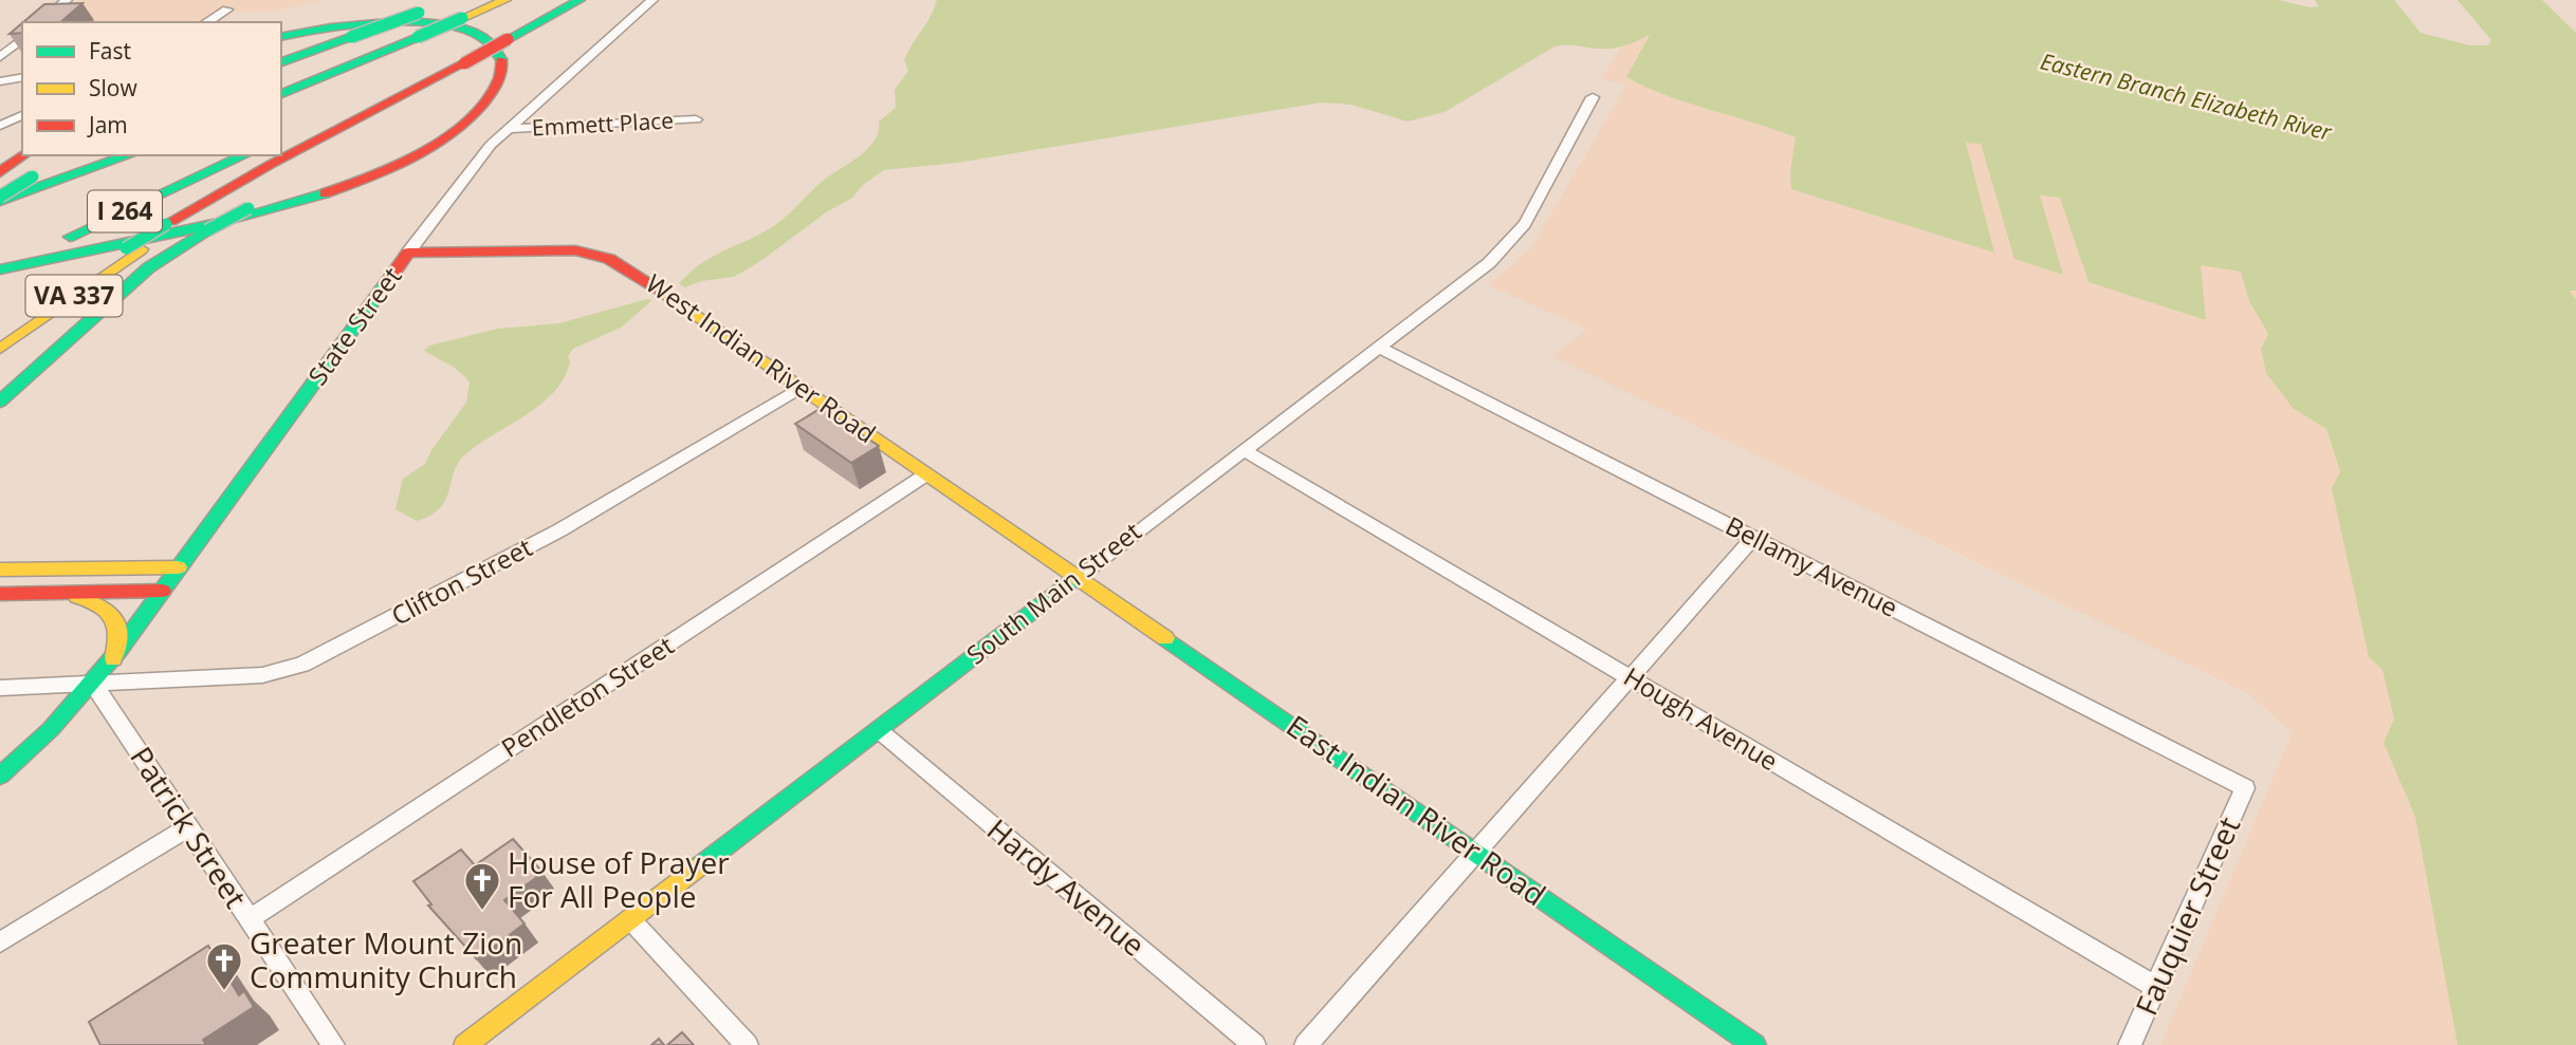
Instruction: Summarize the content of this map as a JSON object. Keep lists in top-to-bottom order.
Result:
{
  "streets": {
    "main road": [
      "I 264",
      "VA 337",
      "State Street",
      "West Indian River Road",
      "South Main Street",
      "East Indian River Road"
    ],
    "street": [
      "Emmett Place",
      "Bellamy Avenue",
      "Clifton Street",
      "Pendleton Street",
      "Hough Avenue",
      "Patrick Street",
      "Hardy Avenue",
      "Fauquier Street"
    ]
  },
  "crossings": [
    ["Emmett Place", "State Street"],
    ["State Street", "West Indian River Road"],
    ["State Street", "Clifton Street"],
    ["State Street", "Patrick Street"],
    ["West Indian River Road", "Clifton Street"],
    ["West Indian River Road", "South Main Street"],
    ["West Indian River Road", "Pendleton Street"],
    ["West Indian River Road", "East Indian River Road"],
    ["Bellamy Avenue", "South Main Street"],
    ["Bellamy Avenue", "Fauquier Street"],
    ["Clifton Street", "Patrick Street"],
    ["South Main Street", "Hough Avenue"],
    ["South Main Street", "East Indian River Road"],
    ["South Main Street", "Hardy Avenue"],
    ["Pendleton Street", "Patrick Street"],
    ["Hough Avenue", "Fauquier Street"]
  ],
  "water": ["Eastern Branch Elizabeth River"],
  "places": {
    "church": ["House of Prayer For All People", "Greater Mount Zion Community Church"]
  },
  "legend": ["Fast", "Slow", "Jam"]
}
